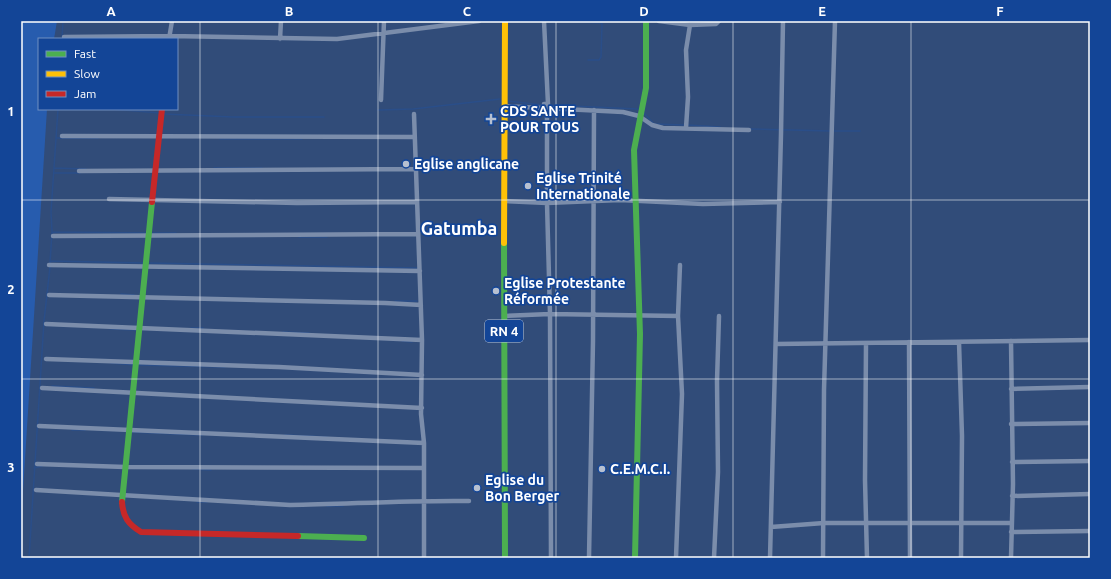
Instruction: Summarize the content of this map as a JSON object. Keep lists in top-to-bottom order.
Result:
{
  "streets": {
    "street": ["RN 4"]
  },
  "districts": ["Gatumba"],
  "places": {
    "health": ["CDS SANTE POUR TOUS"],
    "other": [
      "Eglise anglicane",
      "Eglise Trinité Internationale",
      "Eglise Protestante Réformée",
      "C.E.M.C.I.",
      "Eglise du Bon Berger"
    ]
  },
  "legend": ["Fast", "Slow", "Jam"],
  "grid": {
    "columns": [
      "A",
      "B",
      "C",
      "D",
      "E",
      "F"
    ],
    "rows": ["1", "2", "3"]
  }
}
